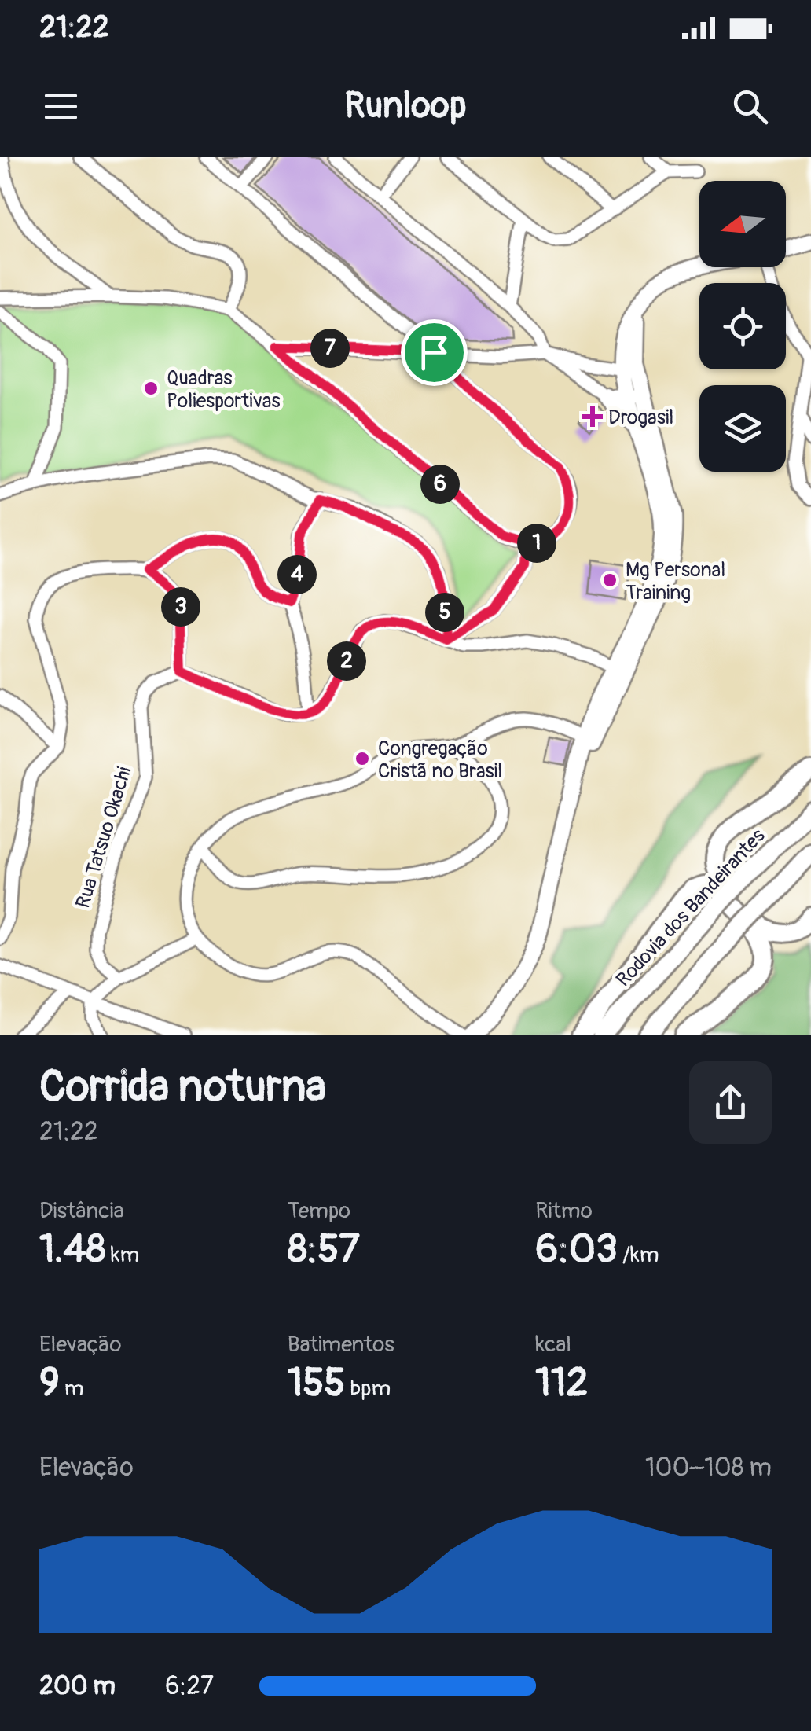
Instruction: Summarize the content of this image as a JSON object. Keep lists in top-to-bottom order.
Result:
{
  "streets": {
    "highway": ["Rodovia dos Bandeirantes"],
    "street": ["Rua Tatsuo Okachi"]
  },
  "places": {
    "other": ["Quadras Poliesportivas", "Mg Personal Training", "Congregação Cristã no Brasil"],
    "health": ["Drogasil"]
  },
  "north": "left",
  "page": {
    "status": "21:22",
    "header": "Runloop",
    "pins": [
      "7",
      "6",
      "1",
      "4",
      "3",
      "5",
      "2"
    ],
    "heading": ["Corrida noturna", "21:22"],
    "stats": [
      ["Distância", "1.48 km"],
      ["Tempo", "8:57"],
      ["Ritmo", "6:03 /km"],
      ["Elevação", "9 m"],
      ["Batimentos", "155 bpm"],
      ["kcal", "112"]
    ],
    "chart": ["Elevação", "100–108 m"],
    "list": [
      {
        "name": "200 m",
        "note": "6:27"
      }
    ]
  }
}
